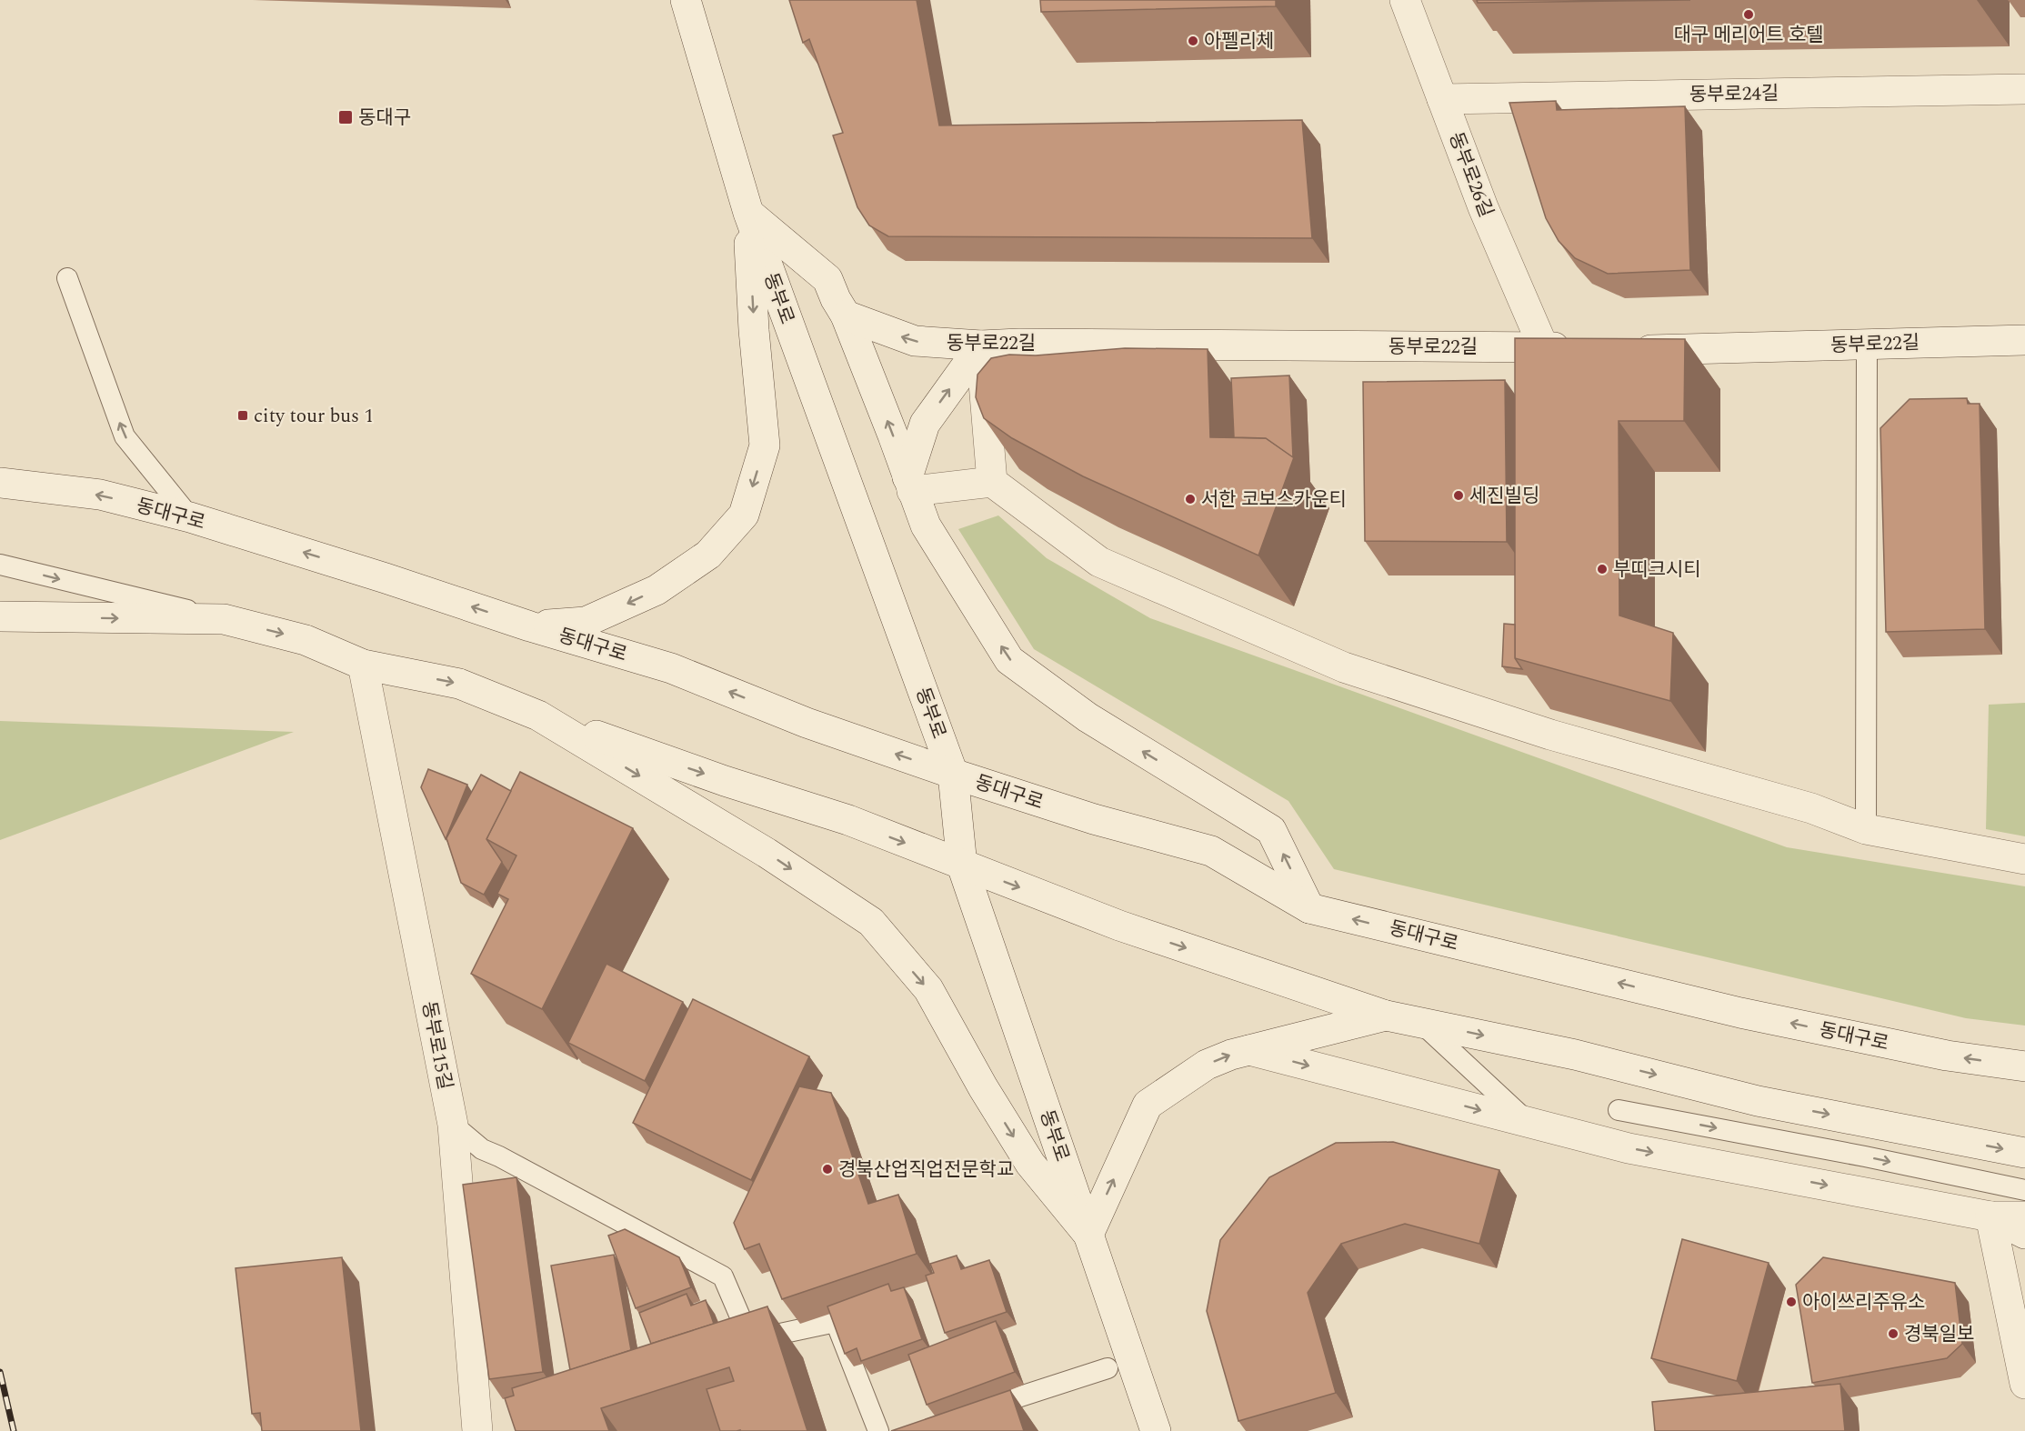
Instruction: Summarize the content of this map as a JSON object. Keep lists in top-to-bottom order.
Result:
{
  "streets": {
    "main road": [
      "동부로24길",
      "동부로26길",
      "동부로",
      "동부로22길",
      "동대구로",
      "동부로15길"
    ]
  },
  "crossings": [
    ["동부로24길", "동부로26길"],
    ["동부로26길", "동부로22길"],
    ["동부로", "동대구로"]
  ],
  "places": {
    "other": [
      "대구 메리어트 호텔",
      "아펠리체",
      "세진빌딩",
      "서한 코보스카운티",
      "부띠크시티",
      "경북산업직업전문학교",
      "아이쓰리주유소",
      "경북일보"
    ],
    "transit": ["동대구", "city tour bus 1"]
  }
}
